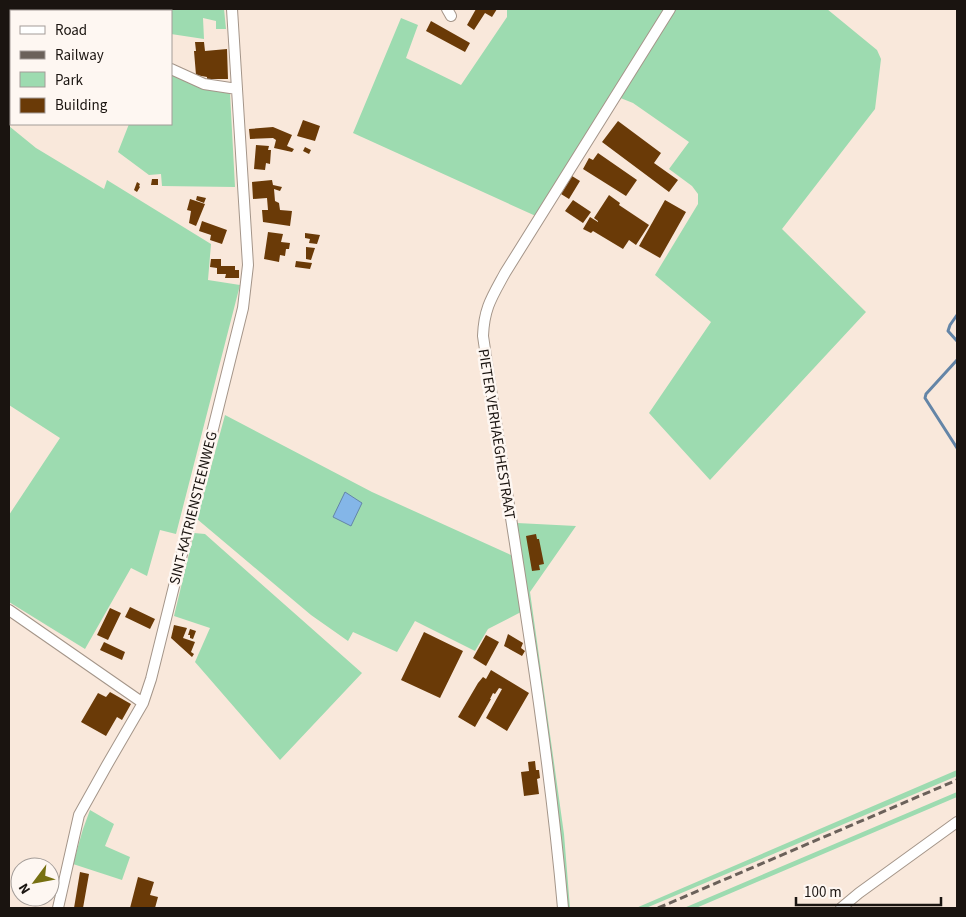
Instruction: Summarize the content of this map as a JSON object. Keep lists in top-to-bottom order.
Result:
{
  "streets": {
    "street": ["PIETER VERHAEGHESTRAAT", "SINT-KATRIENSTEENWEG"]
  },
  "legend": [
    "Road",
    "Railway",
    "Park",
    "Building"
  ],
  "scale_bar": "100 m",
  "north": "bottom left"
}
